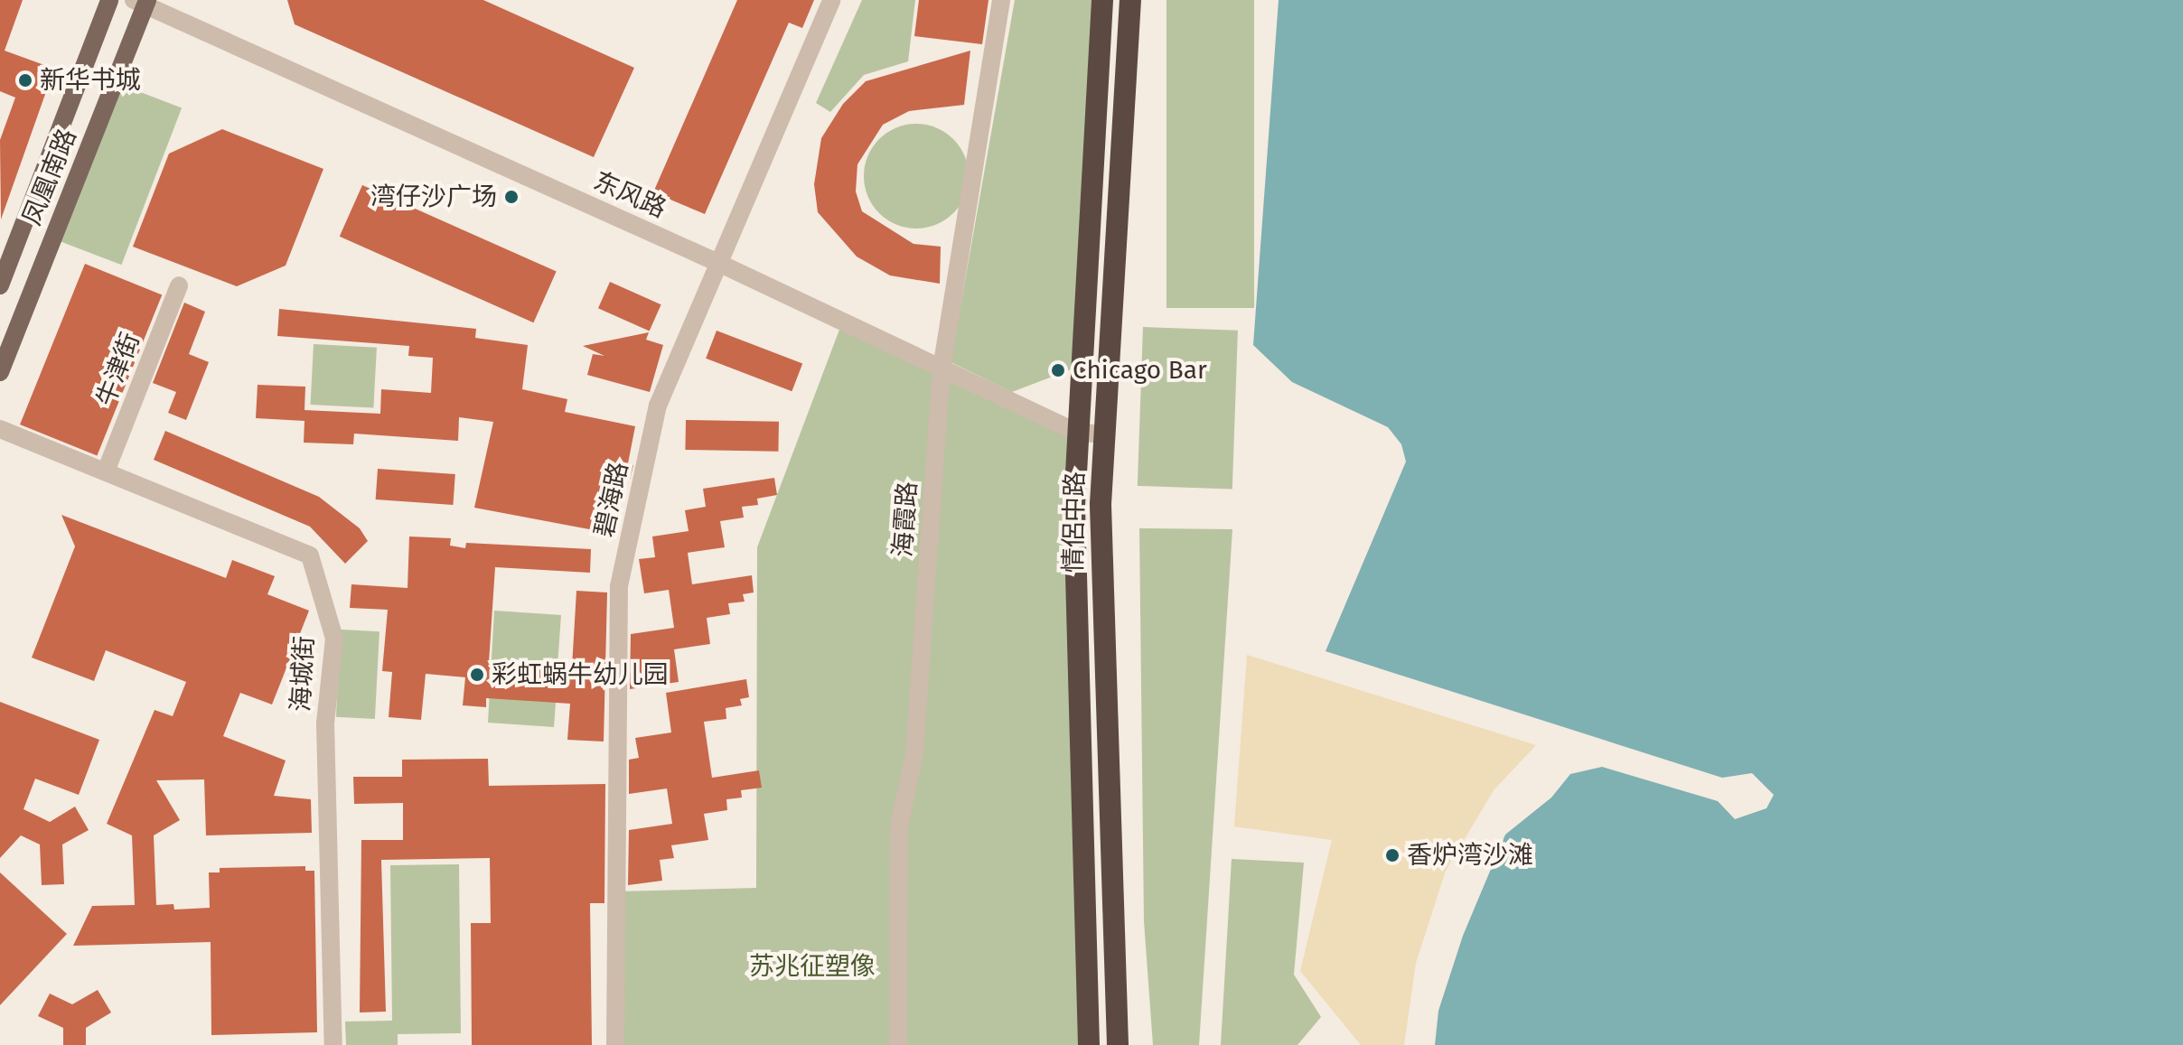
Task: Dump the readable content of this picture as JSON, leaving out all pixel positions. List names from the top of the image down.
{
  "streets": {
    "highway": ["情侶中路"],
    "main road": ["凤凰南路"],
    "street": [
      "东风路",
      "牛津街",
      "碧海路",
      "海霞路",
      "海城街"
    ]
  },
  "crossings": [
    ["凤凰南路", "东风路"],
    ["东风路", "碧海路"],
    ["东风路", "海霞路"],
    ["东风路", "情侶中路"],
    ["牛津街", "海城街"]
  ],
  "parks": ["苏兆征塑像"],
  "places": [
    "新华书城",
    "湾仔沙广场",
    "Chicago Bar",
    "彩虹蜗牛幼儿园",
    "香炉湾沙滩"
  ]
}
